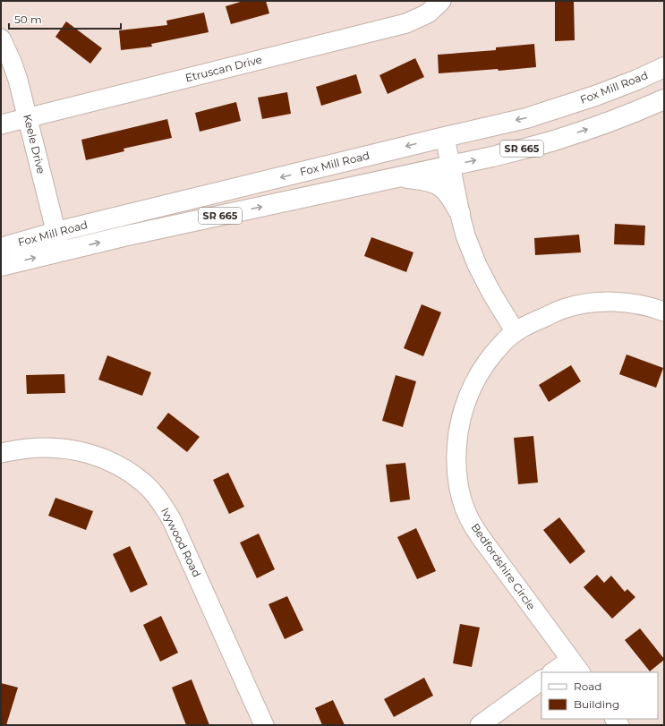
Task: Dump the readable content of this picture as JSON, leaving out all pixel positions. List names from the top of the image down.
{
  "streets": {
    "main road": ["Fox Mill Road", "SR 665"],
    "street": [
      "Etruscan Drive",
      "Keele Drive",
      "Ivywood Road",
      "Bedfordshire Circle"
    ]
  },
  "crossings": [
    ["Etruscan Drive", "Keele Drive"],
    ["Fox Mill Road", "Keele Drive"]
  ],
  "legend": ["Road", "Building"],
  "scale_bar": "50 m"
}
